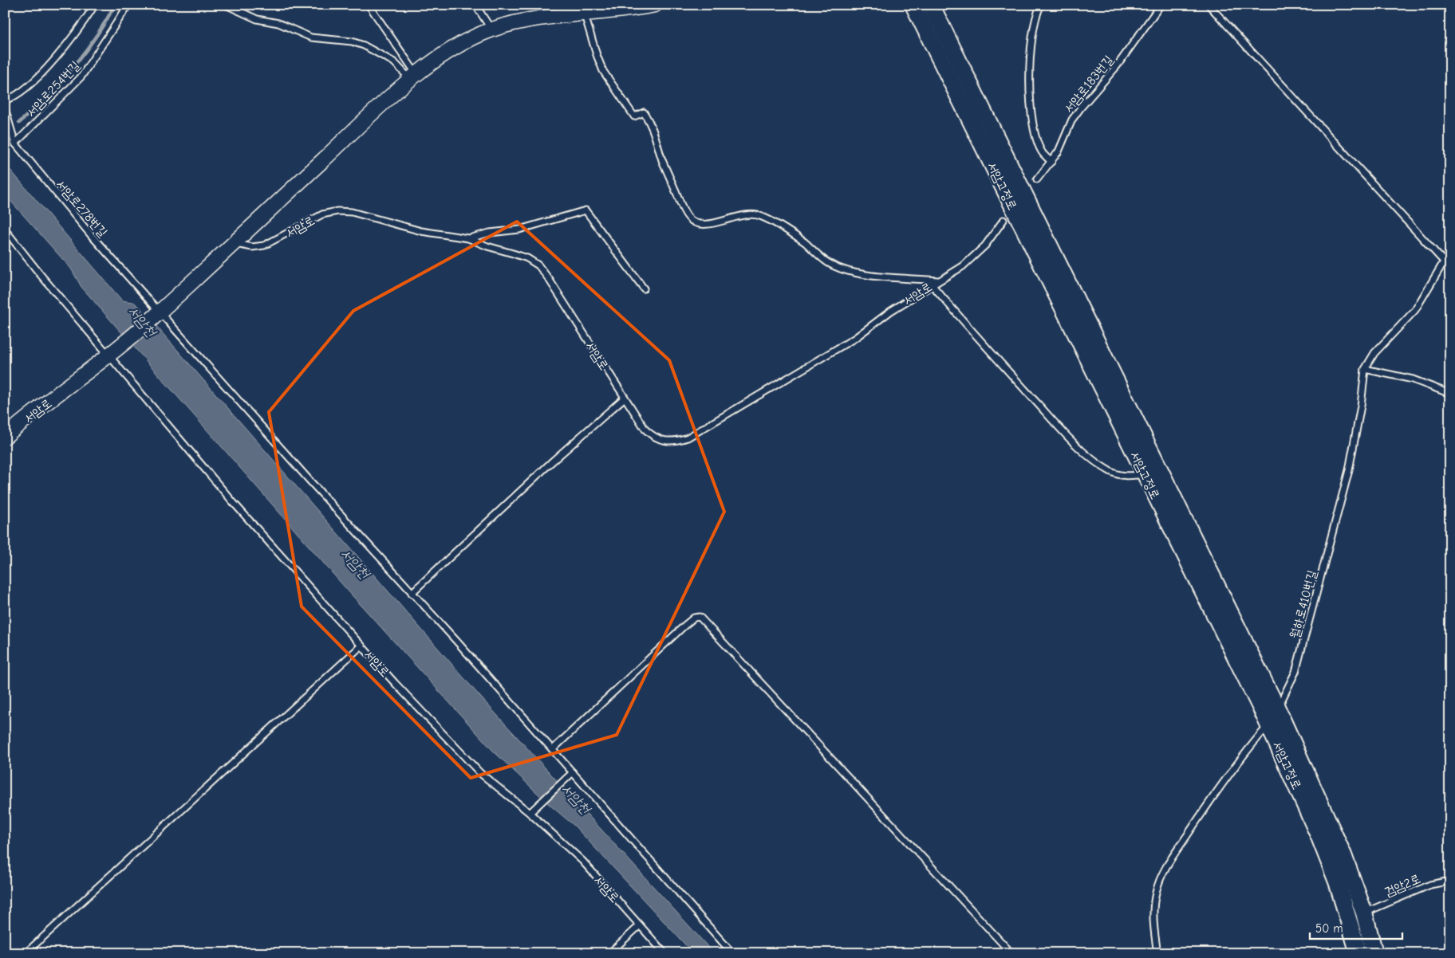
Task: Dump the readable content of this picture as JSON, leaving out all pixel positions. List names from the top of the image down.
{
  "streets": {
    "main road": ["서암고정로"],
    "street": ["서암로"],
    "lane": [
      "서암로183번길",
      "서암로254번길",
      "서암로278번길",
      "월하로410번길",
      "검암2로"
    ]
  },
  "crossings": [
    ["서암로254번길", "서암로278번길"],
    ["서암고정로", "월하로410번길"],
    ["서암고정로", "검암2로"],
    ["서암로278번길", "서암로"]
  ],
  "water": ["서암천"],
  "scale_bar": "50 m"
}
